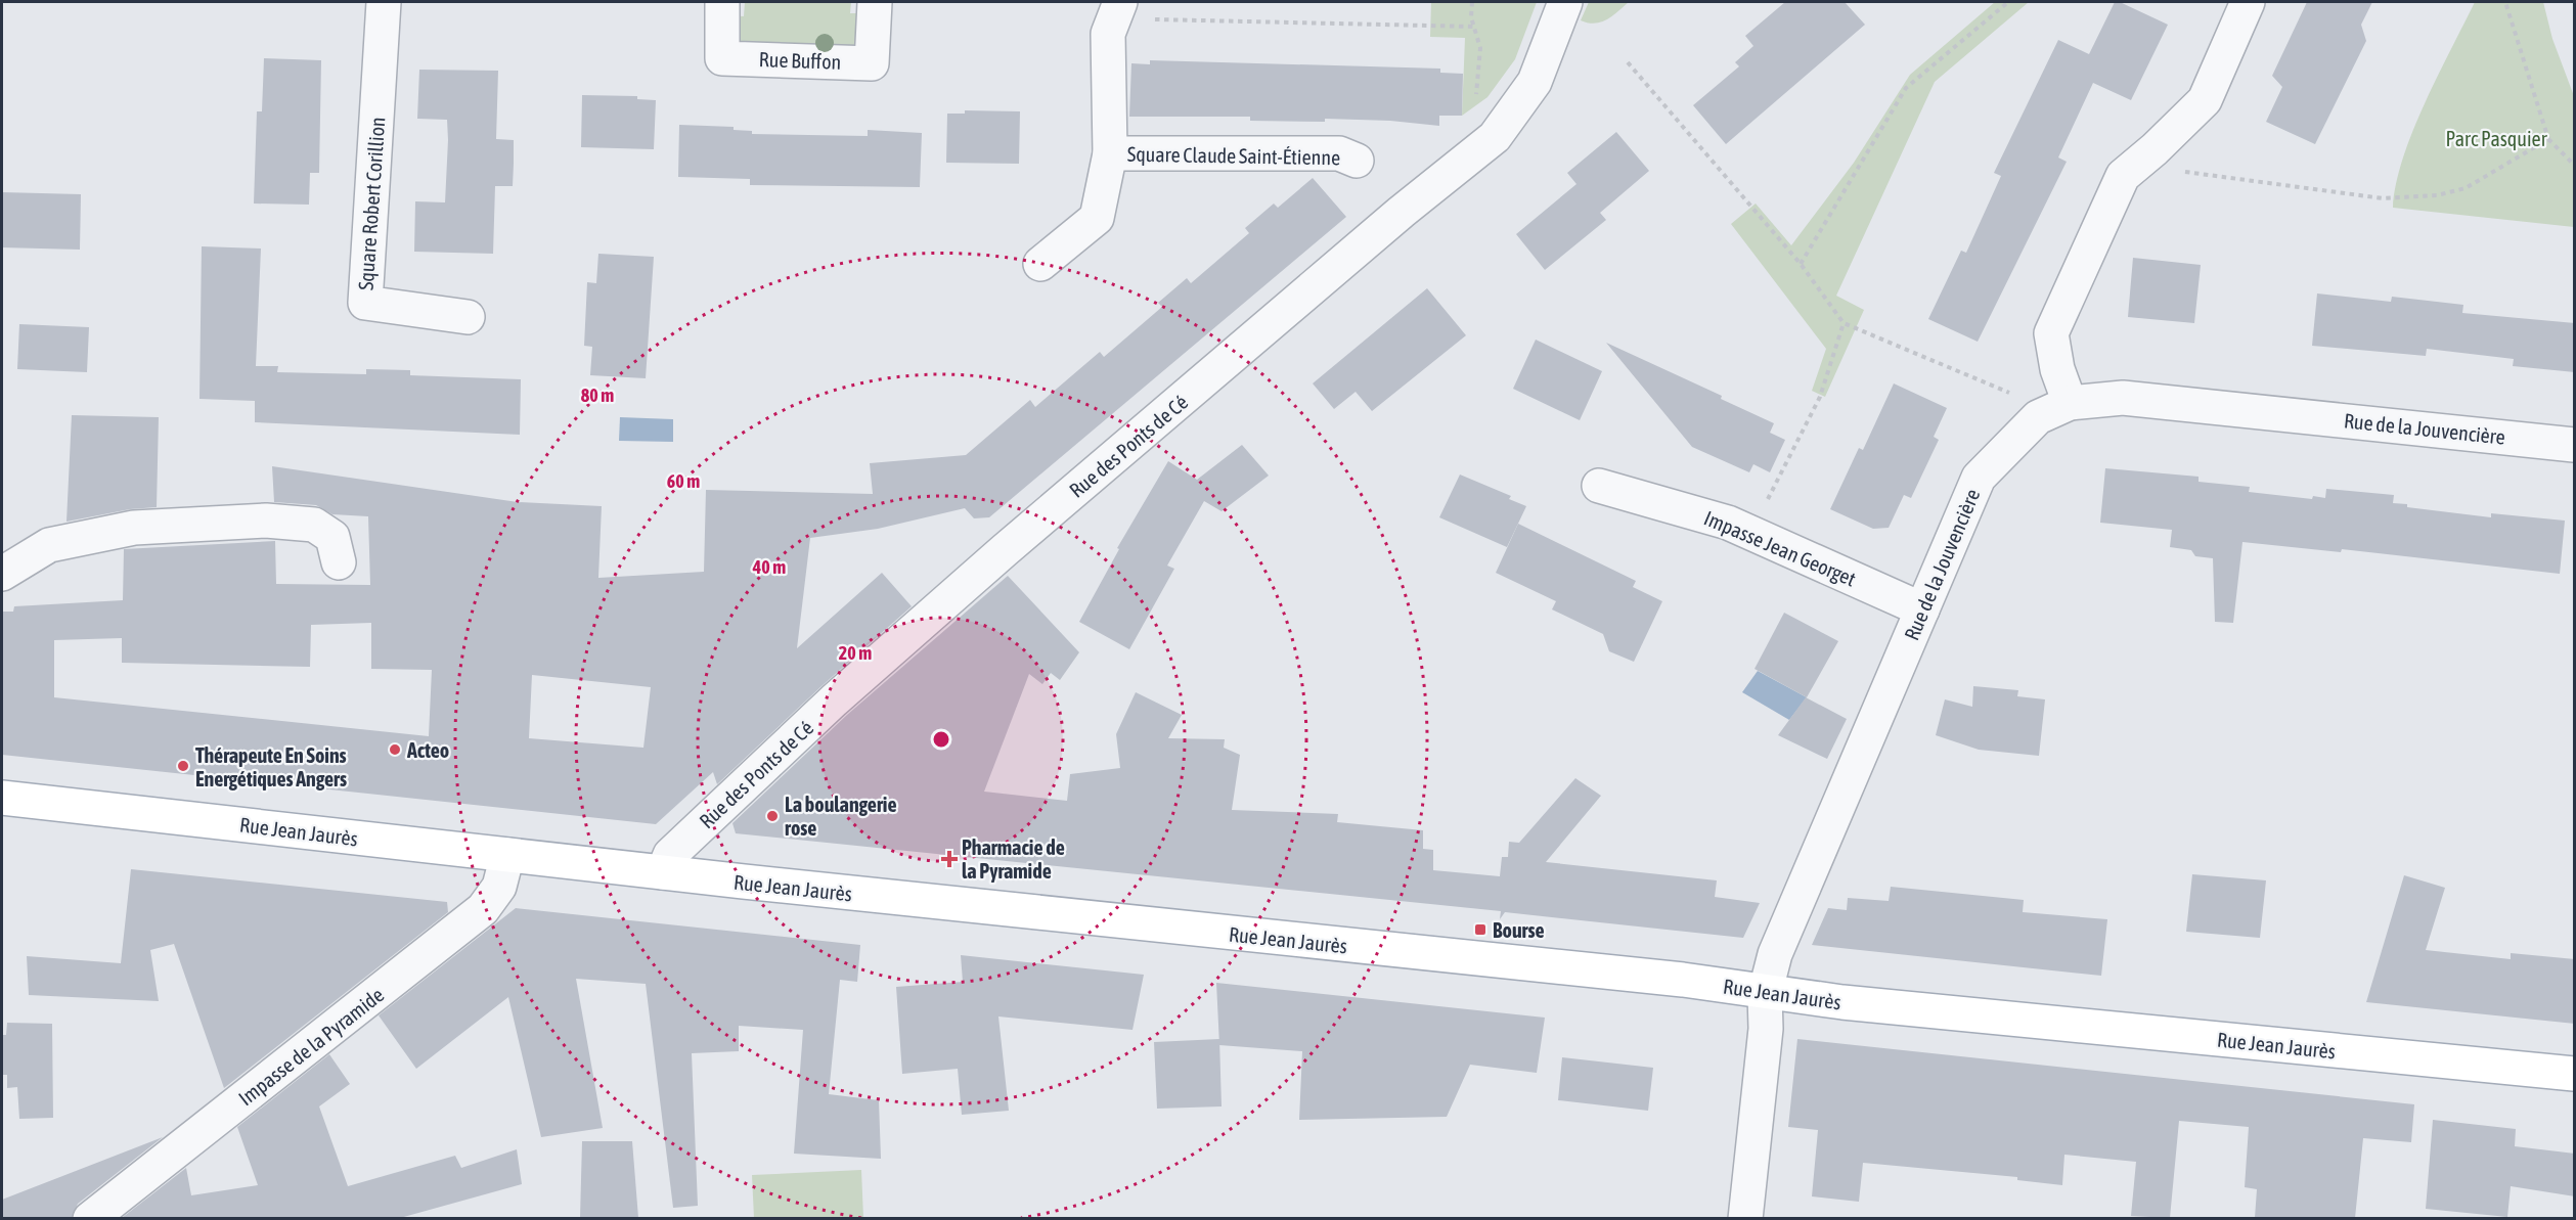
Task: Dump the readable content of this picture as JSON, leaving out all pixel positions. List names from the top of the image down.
{
  "streets": {
    "main road": ["Rue Jean Jaurès"],
    "street": [
      "Rue Buffon",
      "Square Claude Saint-Étienne",
      "Square Robert Corillion",
      "Rue de la Jouvencière",
      "Rue des Ponts de Cé",
      "Impasse Jean Georget",
      "Impasse de la Pyramide"
    ]
  },
  "crossings": [
    ["Rue de la Jouvencière", "Impasse Jean Georget"],
    ["Rue de la Jouvencière", "Rue Jean Jaurès"],
    ["Rue des Ponts de Cé", "Rue Jean Jaurès"],
    ["Rue Jean Jaurès", "Impasse de la Pyramide"]
  ],
  "parks": ["Parc Pasquier"],
  "places": {
    "other": ["Acteo", "Thérapeute En Soins Energétiques Angers", "La boulangerie rose"],
    "health": ["Pharmacie de la Pyramide"],
    "transit": ["Bourse"]
  },
  "rings": [
    "80 m",
    "60 m",
    "40 m",
    "20 m"
  ]
}
